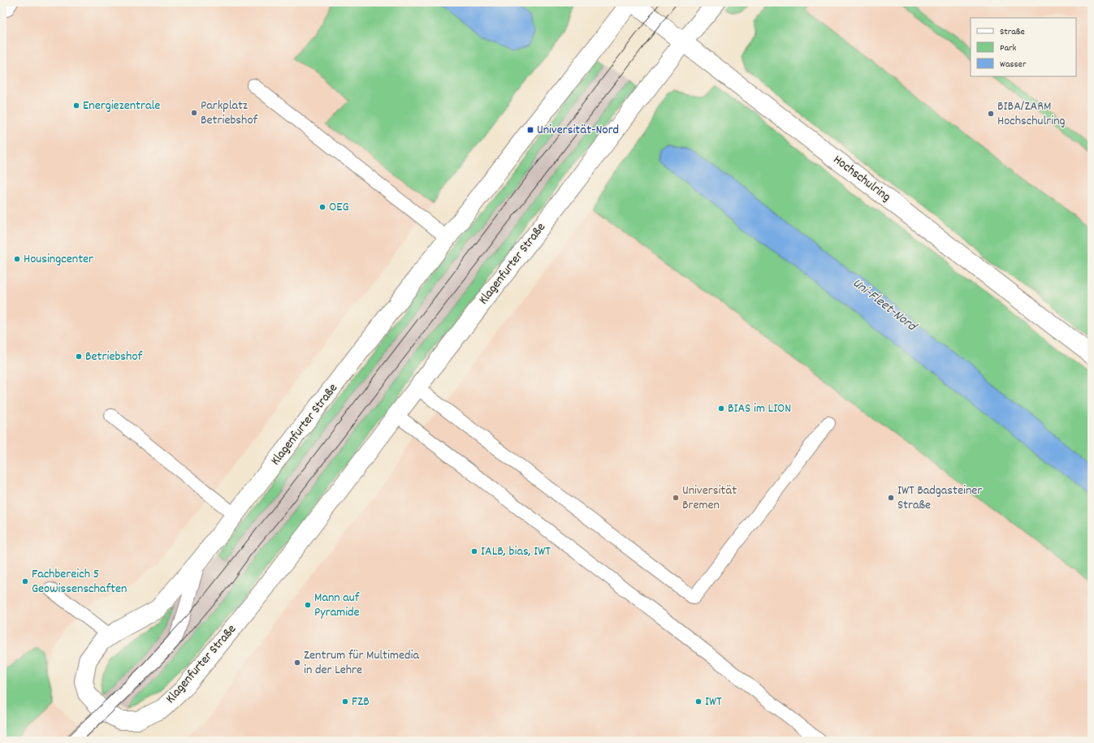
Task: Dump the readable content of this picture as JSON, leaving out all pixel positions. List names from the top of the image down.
{
  "streets": {
    "street": ["Hochschulring", "Klagenfurter Straße"]
  },
  "crossings": [
    ["Hochschulring", "Klagenfurter Straße"]
  ],
  "water": ["Uni-Fleet-Nord"],
  "places": {
    "other": [
      "Energiezentrale",
      "Parkplatz Betriebshof",
      "BIBA/ZARM Hochschulring",
      "OEG",
      "Housingcenter",
      "Betriebshof",
      "BIAS im LION",
      "Universität Bremen",
      "IWT Badgasteiner Straße",
      "IALB, bias, IWT",
      "Fachbereich 5 Geowissenschaften",
      "Mann auf Pyramide",
      "Zentrum für Multimedia in der Lehre",
      "FZB",
      "IWT"
    ],
    "transit": ["Universität-Nord"]
  },
  "legend": ["Straße", "Park", "Wasser"]
}
